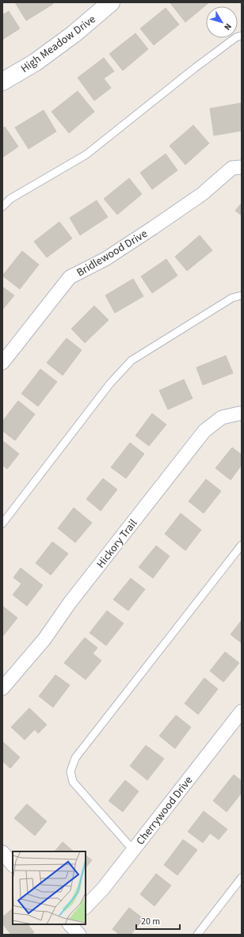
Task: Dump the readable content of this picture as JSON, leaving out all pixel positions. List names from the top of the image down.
{
  "streets": {
    "street": [
      "High Meadow Drive",
      "Bridlewood Drive",
      "Hickory Trail",
      "Cherrywood Drive"
    ]
  },
  "scale_bar": "20 m",
  "north": "bottom right"
}
